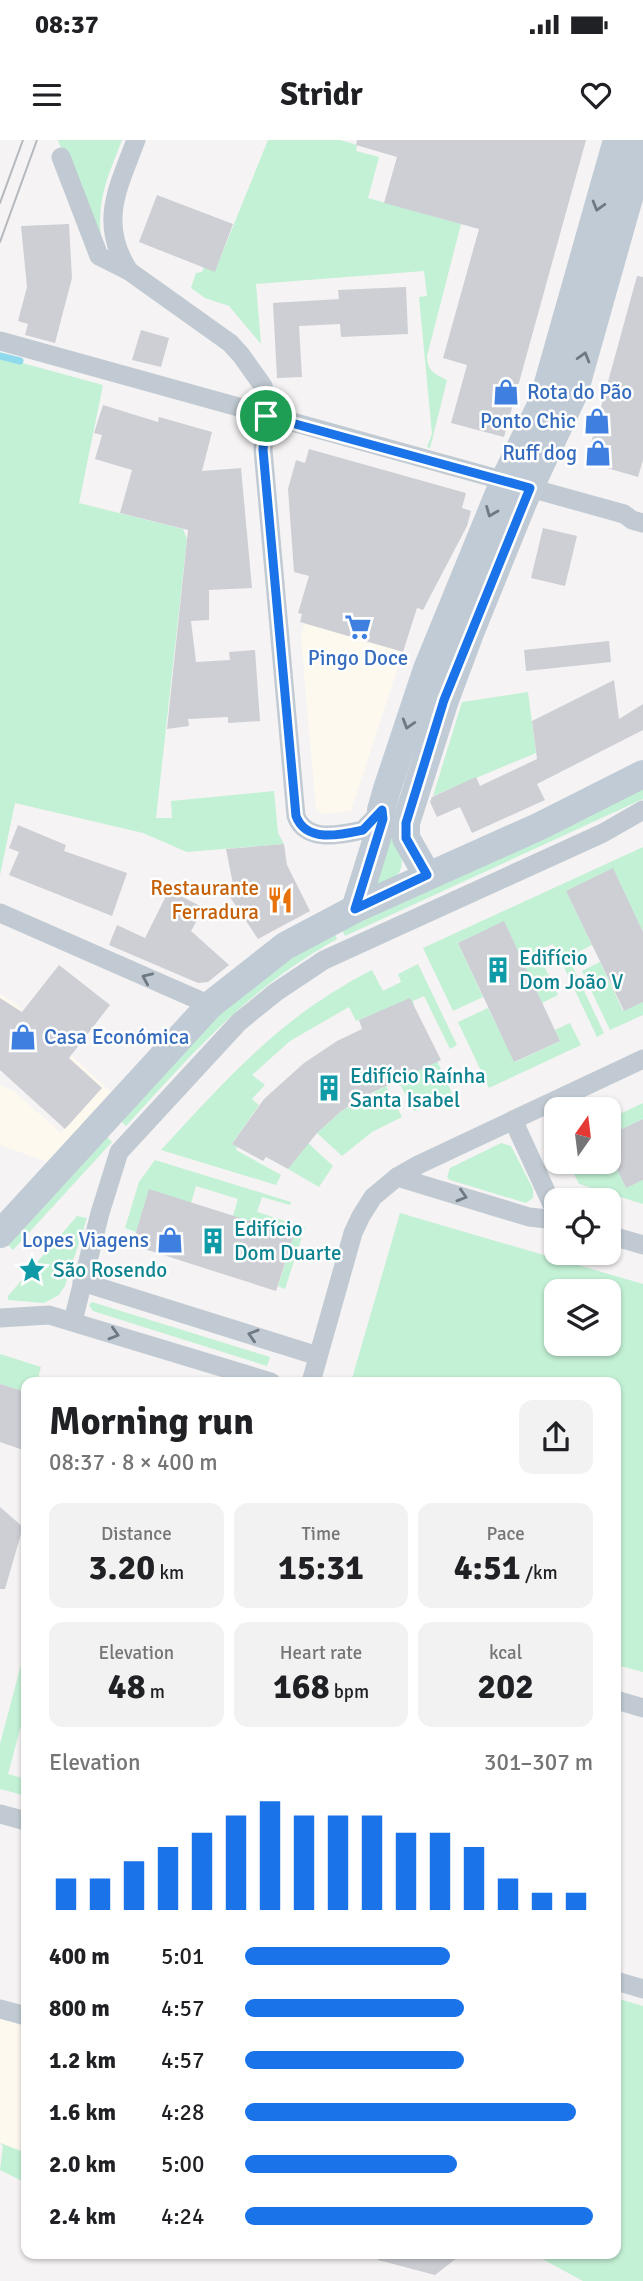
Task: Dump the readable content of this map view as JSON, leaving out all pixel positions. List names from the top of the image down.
{
  "places": {
    "shop": [
      "Rota do Pão",
      "Ponto Chic",
      "Ruff dog",
      "Casa Económica",
      "Lopes Viagens"
    ],
    "supermarket": ["Pingo Doce"],
    "restaurant": ["Restaurante Ferradura"],
    "building": ["Edifício Dom João V", "Edifício Raínha Santa Isabel", "Edifício Dom Duarte"],
    "place": ["São Rosendo"]
  },
  "north": "top",
  "page": {
    "status": "08:37",
    "header": "Stridr",
    "heading": ["Morning run", "08:37 · 8 × 400 m"],
    "stats": [
      ["Distance", "3.20 km"],
      ["Time", "15:31"],
      ["Pace", "4:51 /km"],
      ["Elevation", "48 m"],
      ["Heart rate", "168 bpm"],
      ["kcal", "202"]
    ],
    "chart": ["Elevation", "301–307 m"],
    "list": [
      {
        "name": "400 m",
        "note": "5:01"
      },
      {
        "name": "800 m",
        "note": "4:57"
      },
      {
        "name": "1.2 km",
        "note": "4:57"
      },
      {
        "name": "1.6 km",
        "note": "4:28"
      },
      {
        "name": "2.0 km",
        "note": "5:00"
      },
      {
        "name": "2.4 km",
        "note": "4:24"
      }
    ]
  }
}
